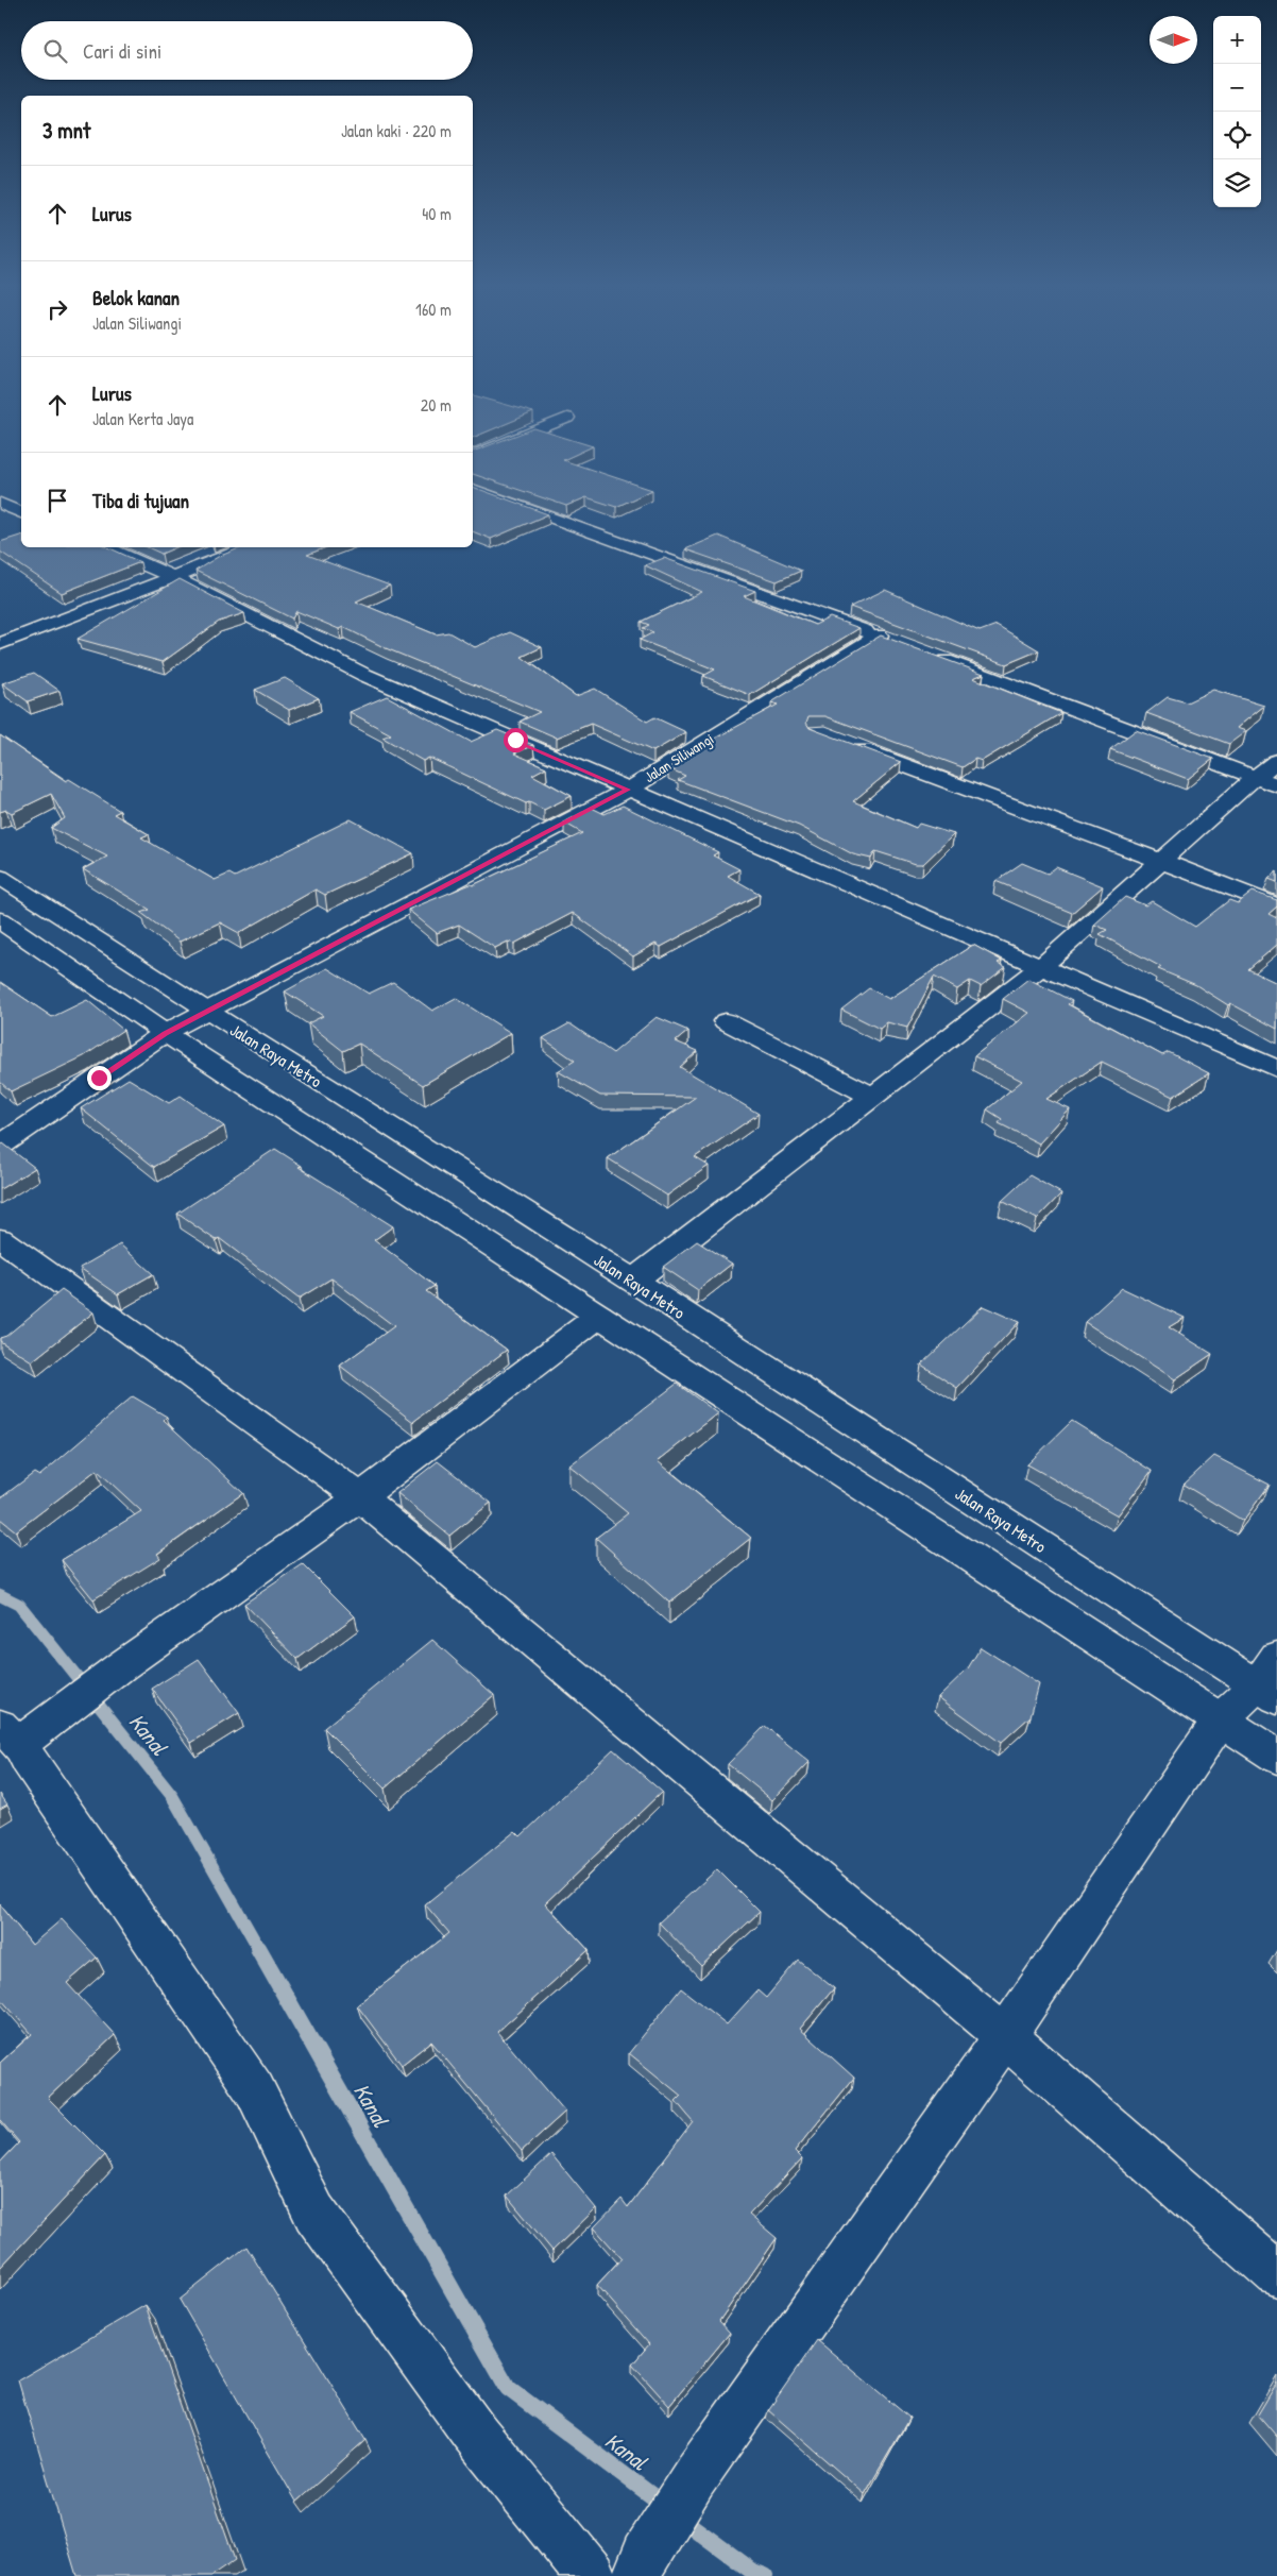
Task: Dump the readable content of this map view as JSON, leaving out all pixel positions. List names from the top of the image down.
{
  "streets": {
    "main road": ["Jalan Siliwangi", "Jalan Raya Metro"]
  },
  "crossings": [
    ["Jalan Siliwangi", "Jalan Raya Metro"]
  ],
  "water": ["Kanal"],
  "north": "right",
  "page": {
    "map_buttons": ["+", "−"],
    "search": "Cari di sini",
    "heading": ["3 mnt", "Jalan kaki · 220 m"],
    "list": [
      ["Lurus", "40 m"],
      ["Belok kanan", "Jalan Siliwangi", "160 m"],
      ["Lurus", "Jalan Kerta Jaya", "20 m"],
      "Tiba di tujuan"
    ]
  }
}
